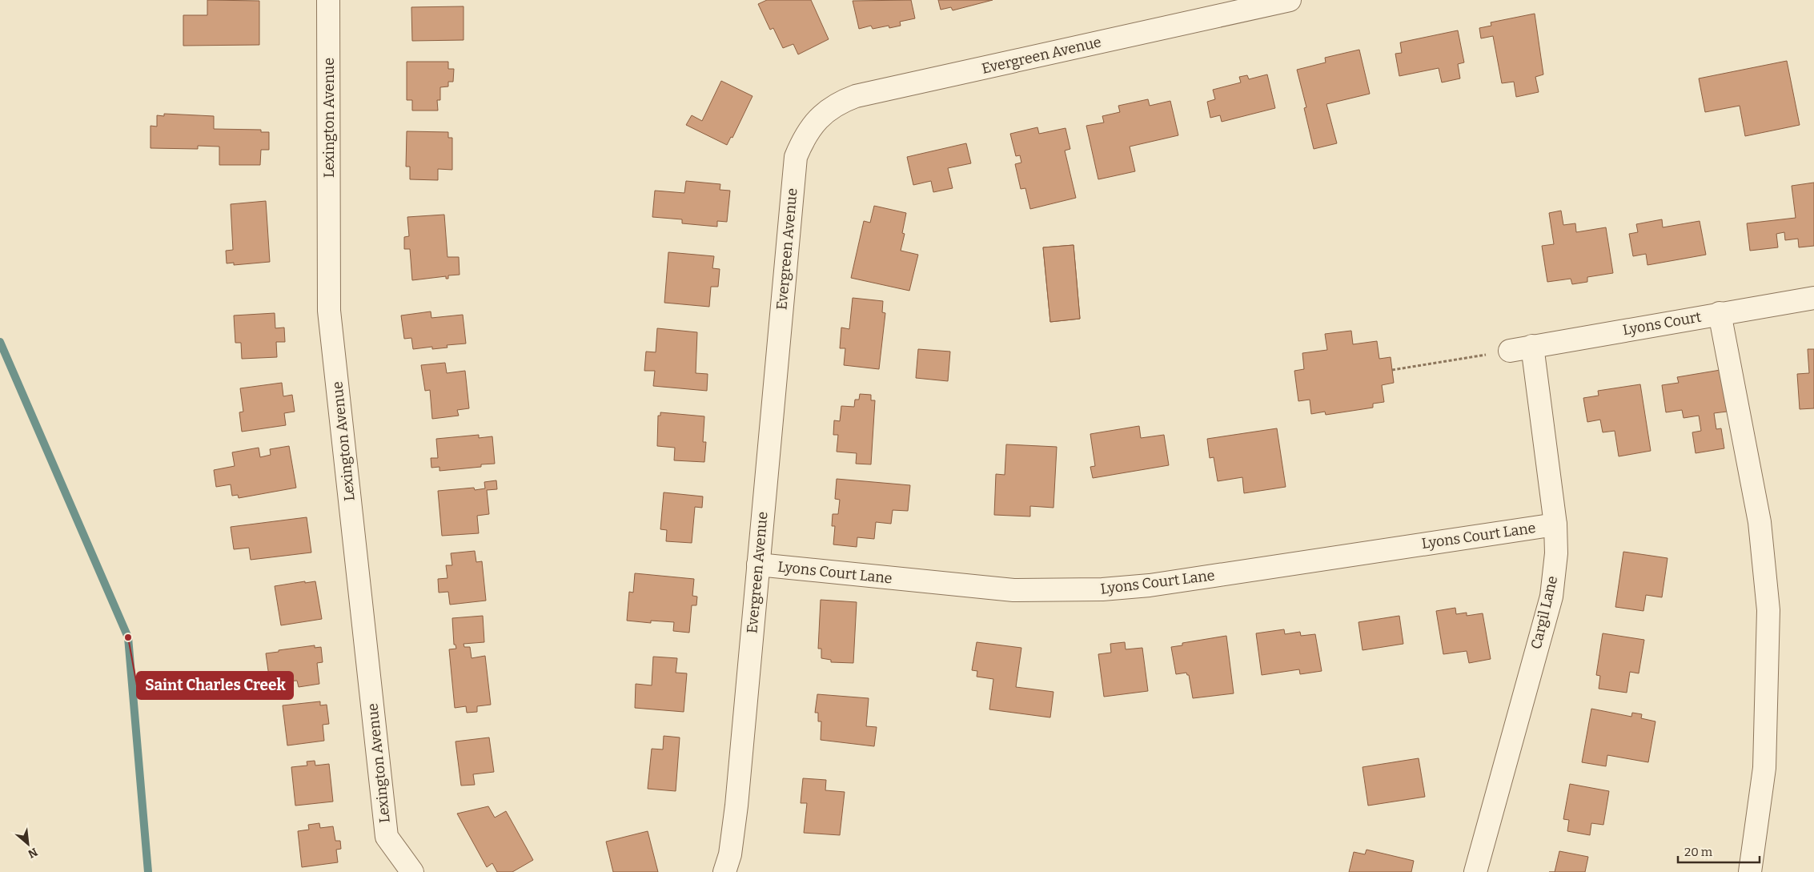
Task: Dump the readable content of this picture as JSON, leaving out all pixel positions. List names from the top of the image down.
{
  "streets": {
    "street": [
      "Evergreen Avenue",
      "Lexington Avenue",
      "Lyons Court",
      "Lyons Court Lane",
      "Cargil Lane"
    ]
  },
  "crossings": [
    ["Evergreen Avenue", "Lyons Court Lane"],
    ["Lyons Court", "Cargil Lane"],
    ["Lyons Court Lane", "Cargil Lane"]
  ],
  "places": ["Saint Charles Creek"],
  "scale_bar": "20 m",
  "north": "bottom right"
}
